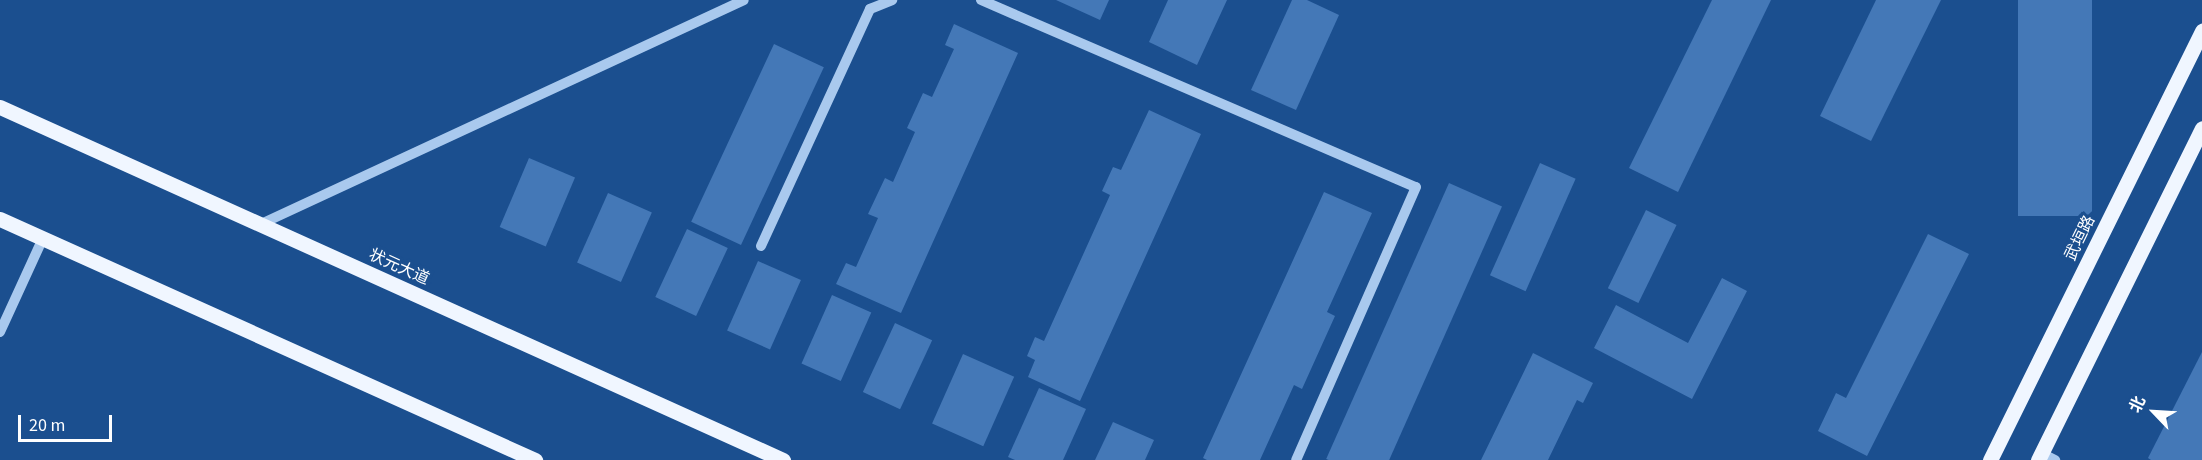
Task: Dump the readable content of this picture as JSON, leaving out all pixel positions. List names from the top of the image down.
{
  "streets": {
    "main road": ["武垣路", "状元大道"]
  },
  "scale_bar": "20 m",
  "north": "top left"
}
